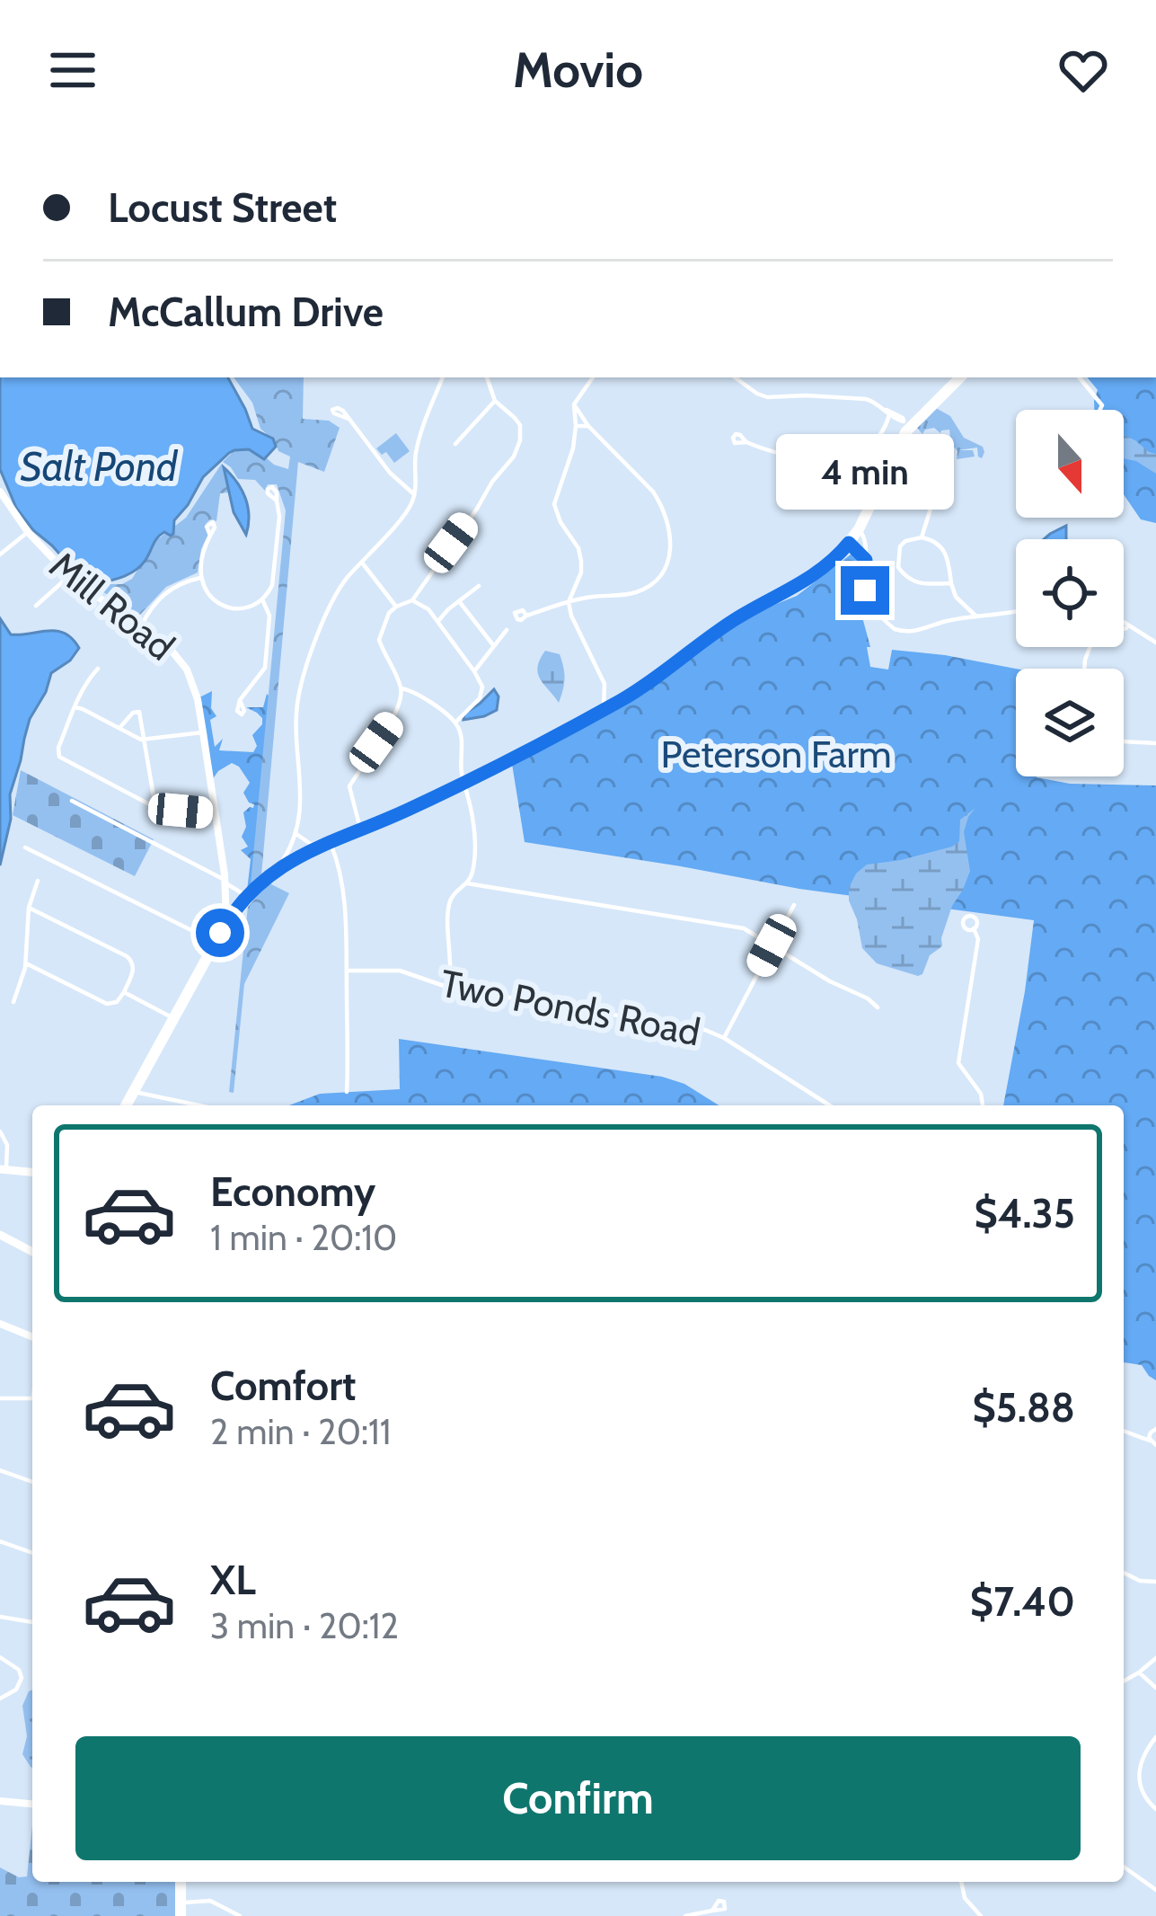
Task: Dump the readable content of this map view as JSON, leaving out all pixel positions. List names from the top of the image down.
{
  "streets": {
    "street": ["Mill Road", "Two Ponds Road"]
  },
  "water": ["Salt Pond"],
  "parks": ["Peterson Farm"],
  "north": "bottom",
  "page": {
    "header": "Movio",
    "banner": ["Locust Street", "McCallum Drive"],
    "bubble": "4 min",
    "list": [
      {
        "name": "Economy",
        "note": "1 min · 20:10",
        "value": "$4.35"
      },
      {
        "name": "Comfort",
        "note": "2 min · 20:11",
        "value": "$5.88"
      },
      {
        "name": "XL",
        "note": "3 min · 20:12",
        "value": "$7.40"
      }
    ],
    "buttons": "Confirm"
  }
}
